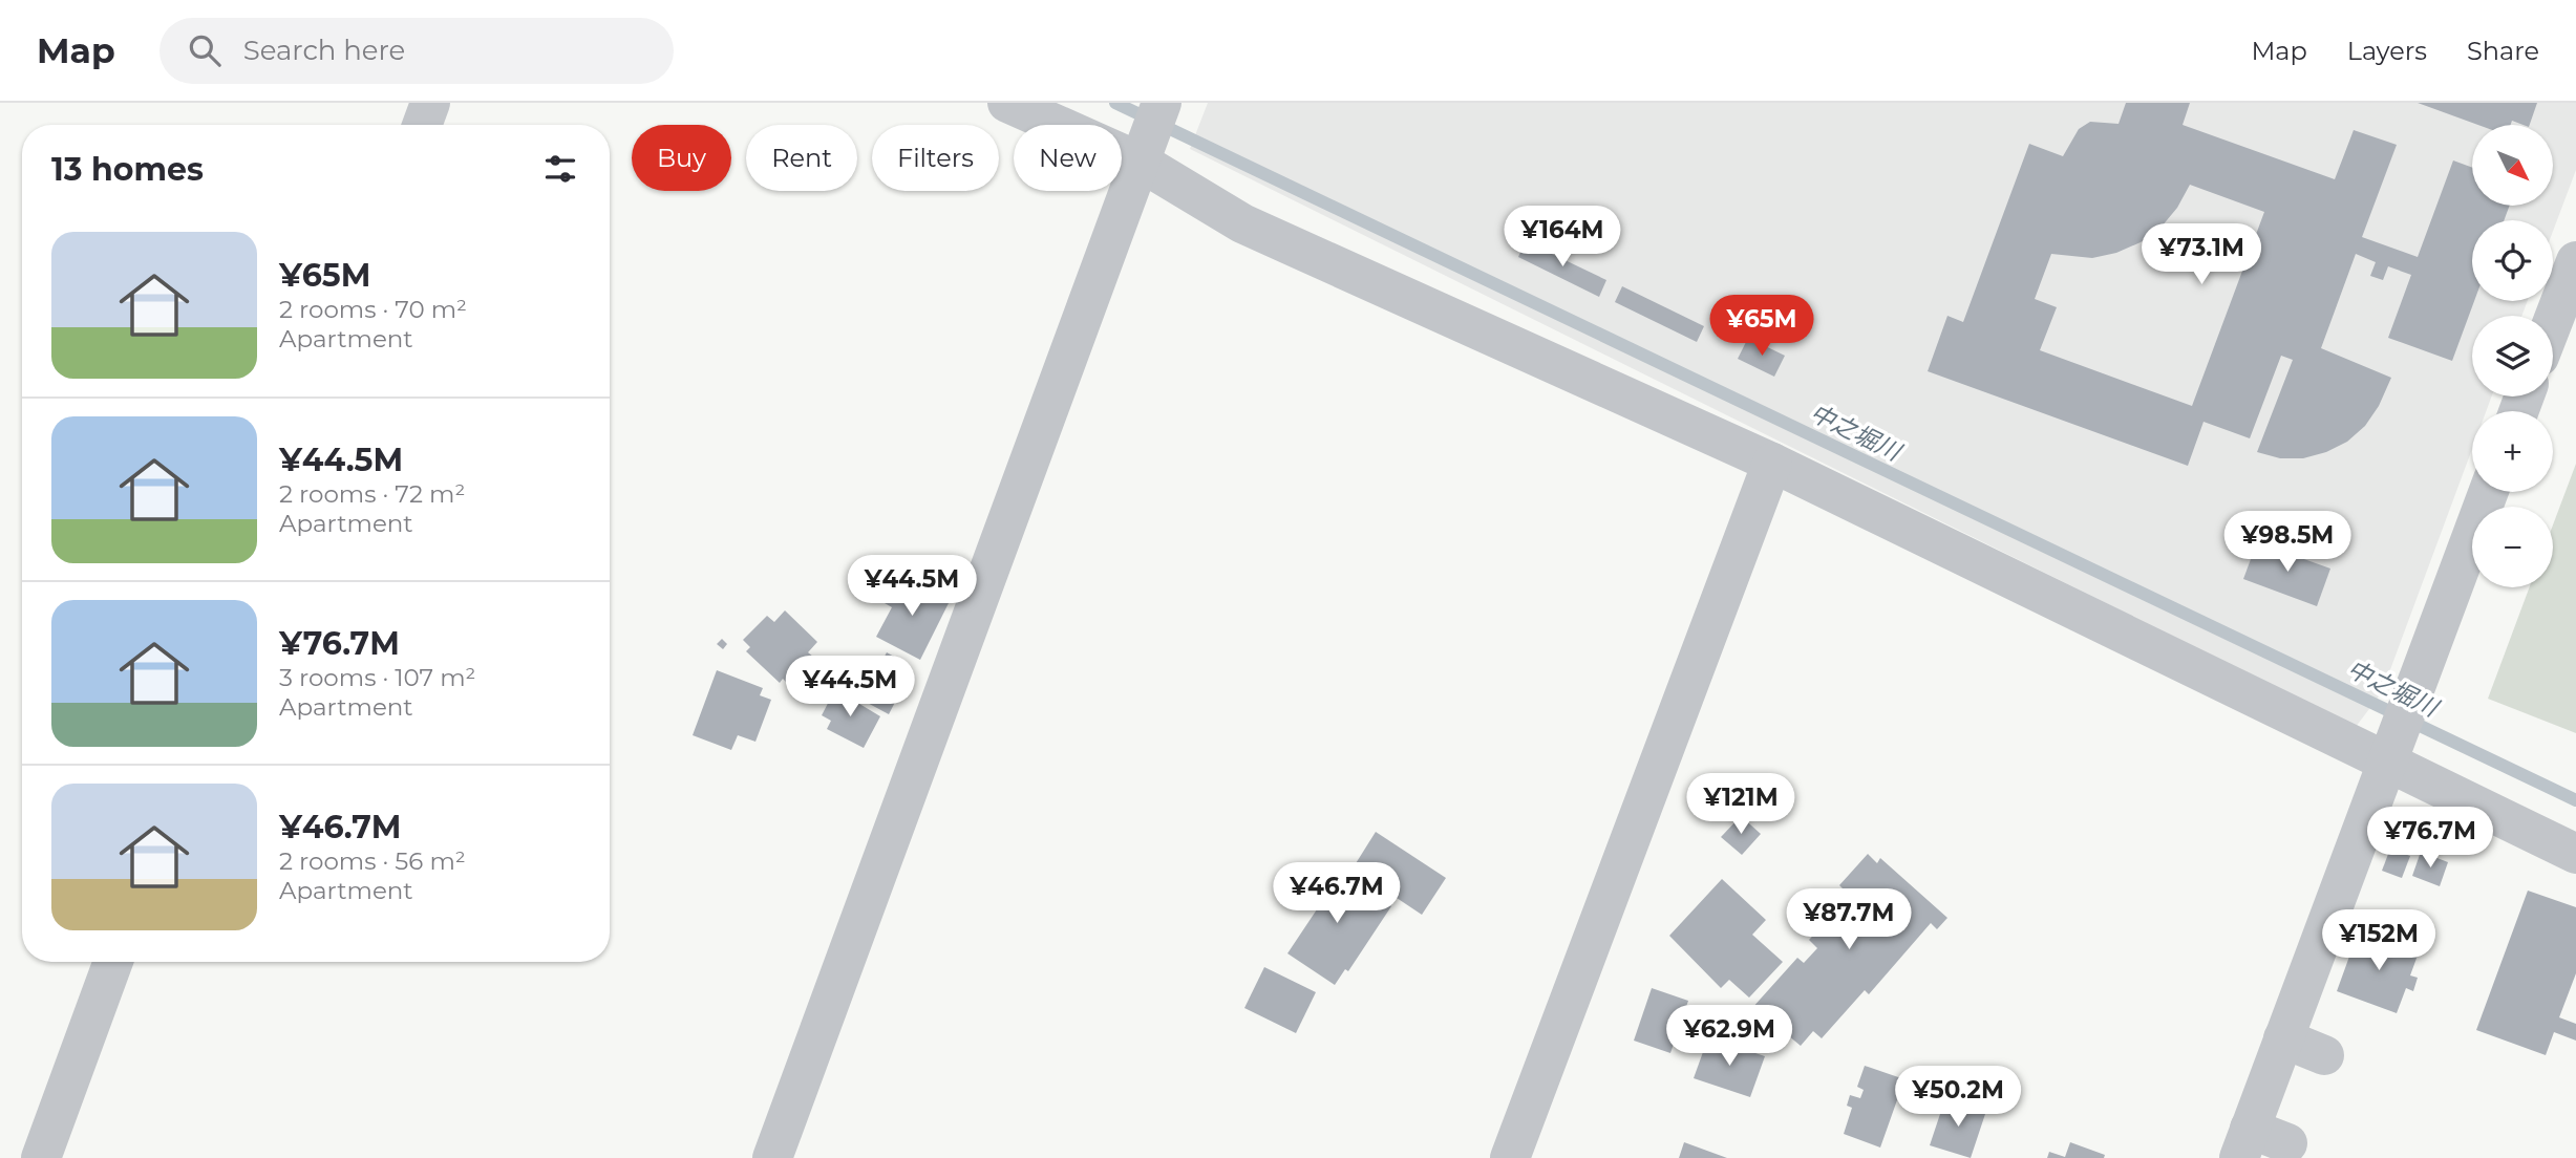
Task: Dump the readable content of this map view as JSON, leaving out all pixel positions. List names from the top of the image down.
{
  "water": ["中之堀川"],
  "north": "bottom right",
  "page": {
    "header": "Map",
    "search": "Search here",
    "nav": ["Map", "Layers", "Share"],
    "map_buttons": ["+", "−"],
    "chip": [
      "Buy",
      "Rent",
      "Filters",
      "New"
    ],
    "heading": "13 homes",
    "price": [
      "¥164M",
      "¥73.1M",
      "¥65M",
      "¥98.5M",
      "¥44.5M",
      "¥44.5M",
      "¥121M",
      "¥76.7M",
      "¥46.7M",
      "¥87.7M",
      "¥152M",
      "¥62.9M",
      "¥50.2M"
    ],
    "list": [
      {
        "name": "¥65M",
        "note": "2 rooms · 70 m² · Apartment"
      },
      {
        "name": "¥44.5M",
        "note": "2 rooms · 72 m² · Apartment"
      },
      {
        "name": "¥76.7M",
        "note": "3 rooms · 107 m² · Apartment"
      },
      {
        "name": "¥46.7M",
        "note": "2 rooms · 56 m² · Apartment"
      }
    ]
  }
}
